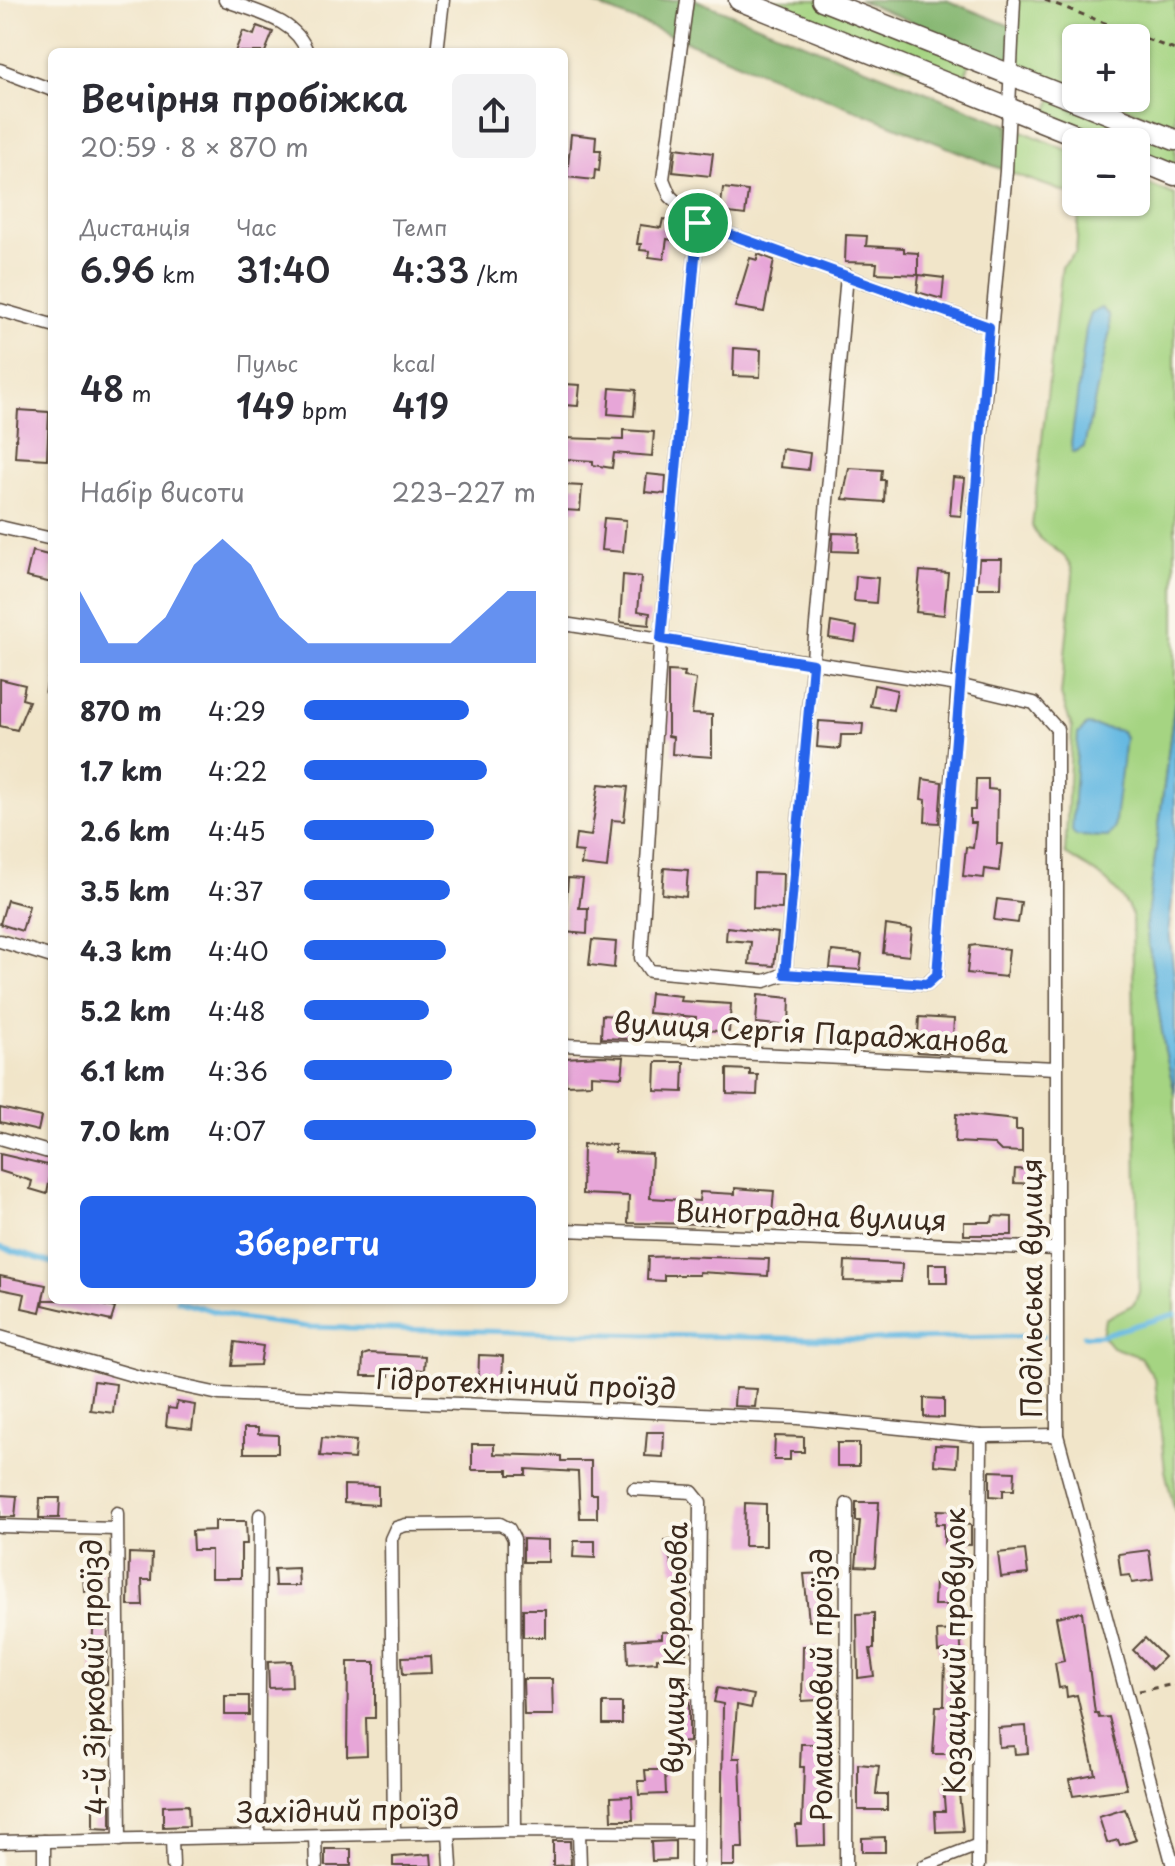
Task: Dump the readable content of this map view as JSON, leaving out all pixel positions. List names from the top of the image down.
{
  "streets": {
    "street": [
      "вулиця Сергія Параджанова",
      "Виноградна вулиця",
      "Подільська вулиця",
      "Гідротехнічний проїзд",
      "вулиця Корольова",
      "Козацький провулок",
      "4-й Зірковий проїзд",
      "Ромашковий проїзд",
      "Західний проїзд"
    ]
  },
  "crossings": [
    ["вулиця Сергія Параджанова", "Подільська вулиця"],
    ["Виноградна вулиця", "Подільська вулиця"],
    ["Подільська вулиця", "Гідротехнічний проїзд"],
    ["Гідротехнічний проїзд", "Козацький провулок"],
    ["вулиця Корольова", "Західний проїзд"],
    ["4-й Зірковий проїзд", "Західний проїзд"]
  ],
  "page": {
    "map_buttons": ["+", "−"],
    "heading": ["Вечірня пробіжка", "20:59 · 8 × 870 m"],
    "stats": [
      ["Дистанція", "6.96 km"],
      ["Час", "31:40"],
      ["Темп", "4:33 /km"],
      ["48 m"],
      ["Пульс", "149 bpm"],
      ["kcal", "419"]
    ],
    "chart": ["Набір висоти", "223–227 m"],
    "list": [
      {
        "name": "870 m",
        "note": "4:29"
      },
      {
        "name": "1.7 km",
        "note": "4:22"
      },
      {
        "name": "2.6 km",
        "note": "4:45"
      },
      {
        "name": "3.5 km",
        "note": "4:37"
      },
      {
        "name": "4.3 km",
        "note": "4:40"
      },
      {
        "name": "5.2 km",
        "note": "4:48"
      },
      {
        "name": "6.1 km",
        "note": "4:36"
      },
      {
        "name": "7.0 km",
        "note": "4:07"
      }
    ],
    "buttons": "Зберегти"
  }
}
